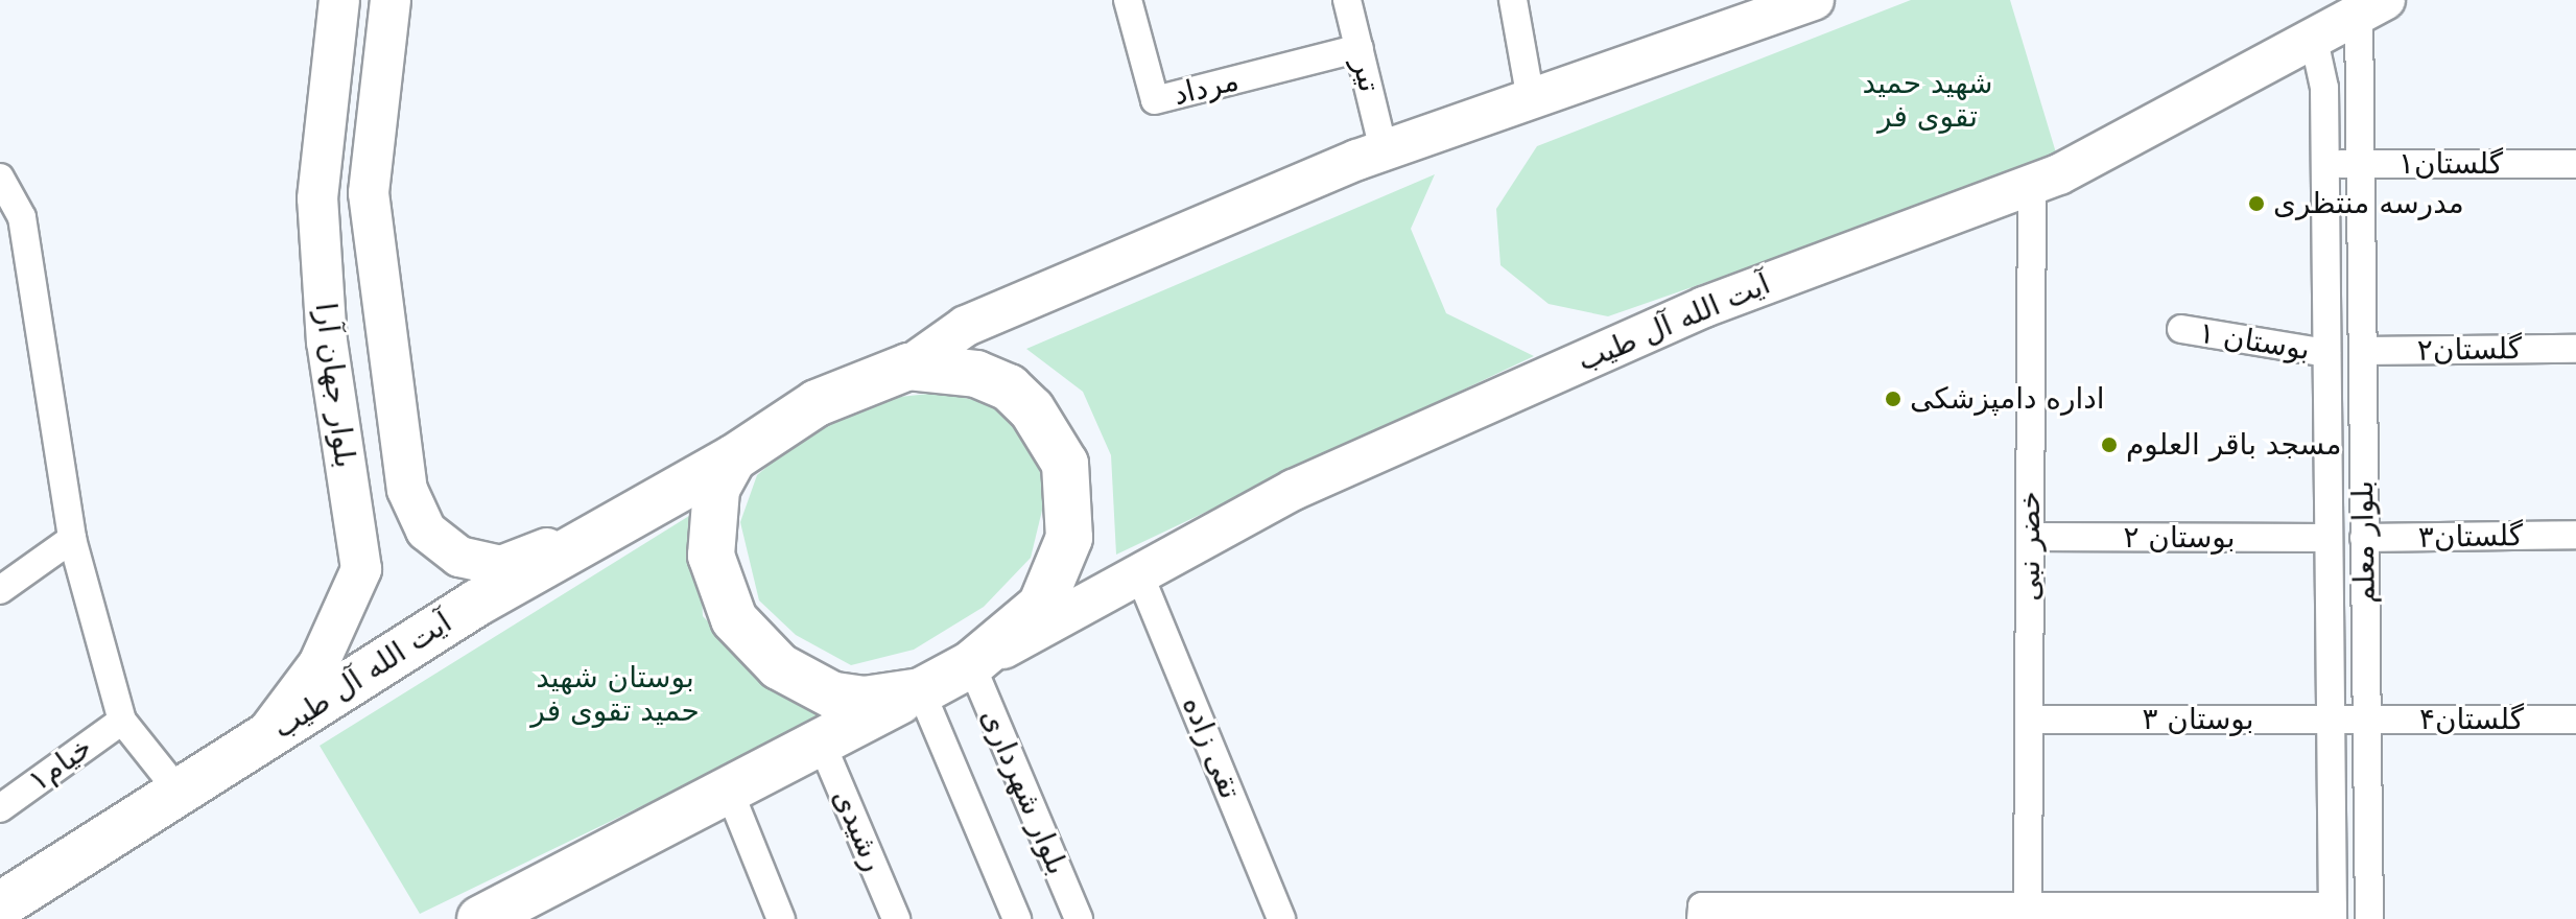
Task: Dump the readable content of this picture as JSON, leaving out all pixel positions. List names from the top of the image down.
{
  "streets": {
    "highway": ["آیت الله آل طیب"],
    "main road": ["بلوار جهان آرا"],
    "street": [
      "تیر",
      "مرداد",
      "گلستان۱",
      "بوستان ۱",
      "گلستان۲",
      "گلستان۳",
      "بوستان ۲",
      "بلوار معلم",
      "خضر نبی",
      "بوستان ۳",
      "گلستان۴",
      "تقی زاده",
      "خیام۱",
      "بلوار شهرداری",
      "رشیدی"
    ]
  },
  "crossings": [
    ["تیر", "مرداد"],
    ["گلستان۱", "بلوار معلم"],
    ["آیت الله آل طیب", "بلوار جهان آرا"],
    ["آیت الله آل طیب", "بلوار معلم"],
    ["آیت الله آل طیب", "خضر نبی"],
    ["آیت الله آل طیب", "تقی زاده"],
    ["آیت الله آل طیب", "بلوار شهرداری"],
    ["بوستان ۱", "بلوار معلم"],
    ["گلستان۲", "بلوار معلم"],
    ["گلستان۳", "بلوار معلم"],
    ["بوستان ۲", "بلوار معلم"],
    ["بوستان ۲", "خضر نبی"],
    ["بلوار معلم", "بوستان ۳"],
    ["بلوار معلم", "گلستان۴"],
    ["خضر نبی", "بوستان ۳"],
    ["بوستان ۳", "گلستان۴"]
  ],
  "parks": ["شهید حمید تقوی فر", "بوستان شهید حمید تقوی فر"],
  "places": ["مدرسه منتظری", "اداره دامپزشکی", "مسجد باقر العلوم"]
}
